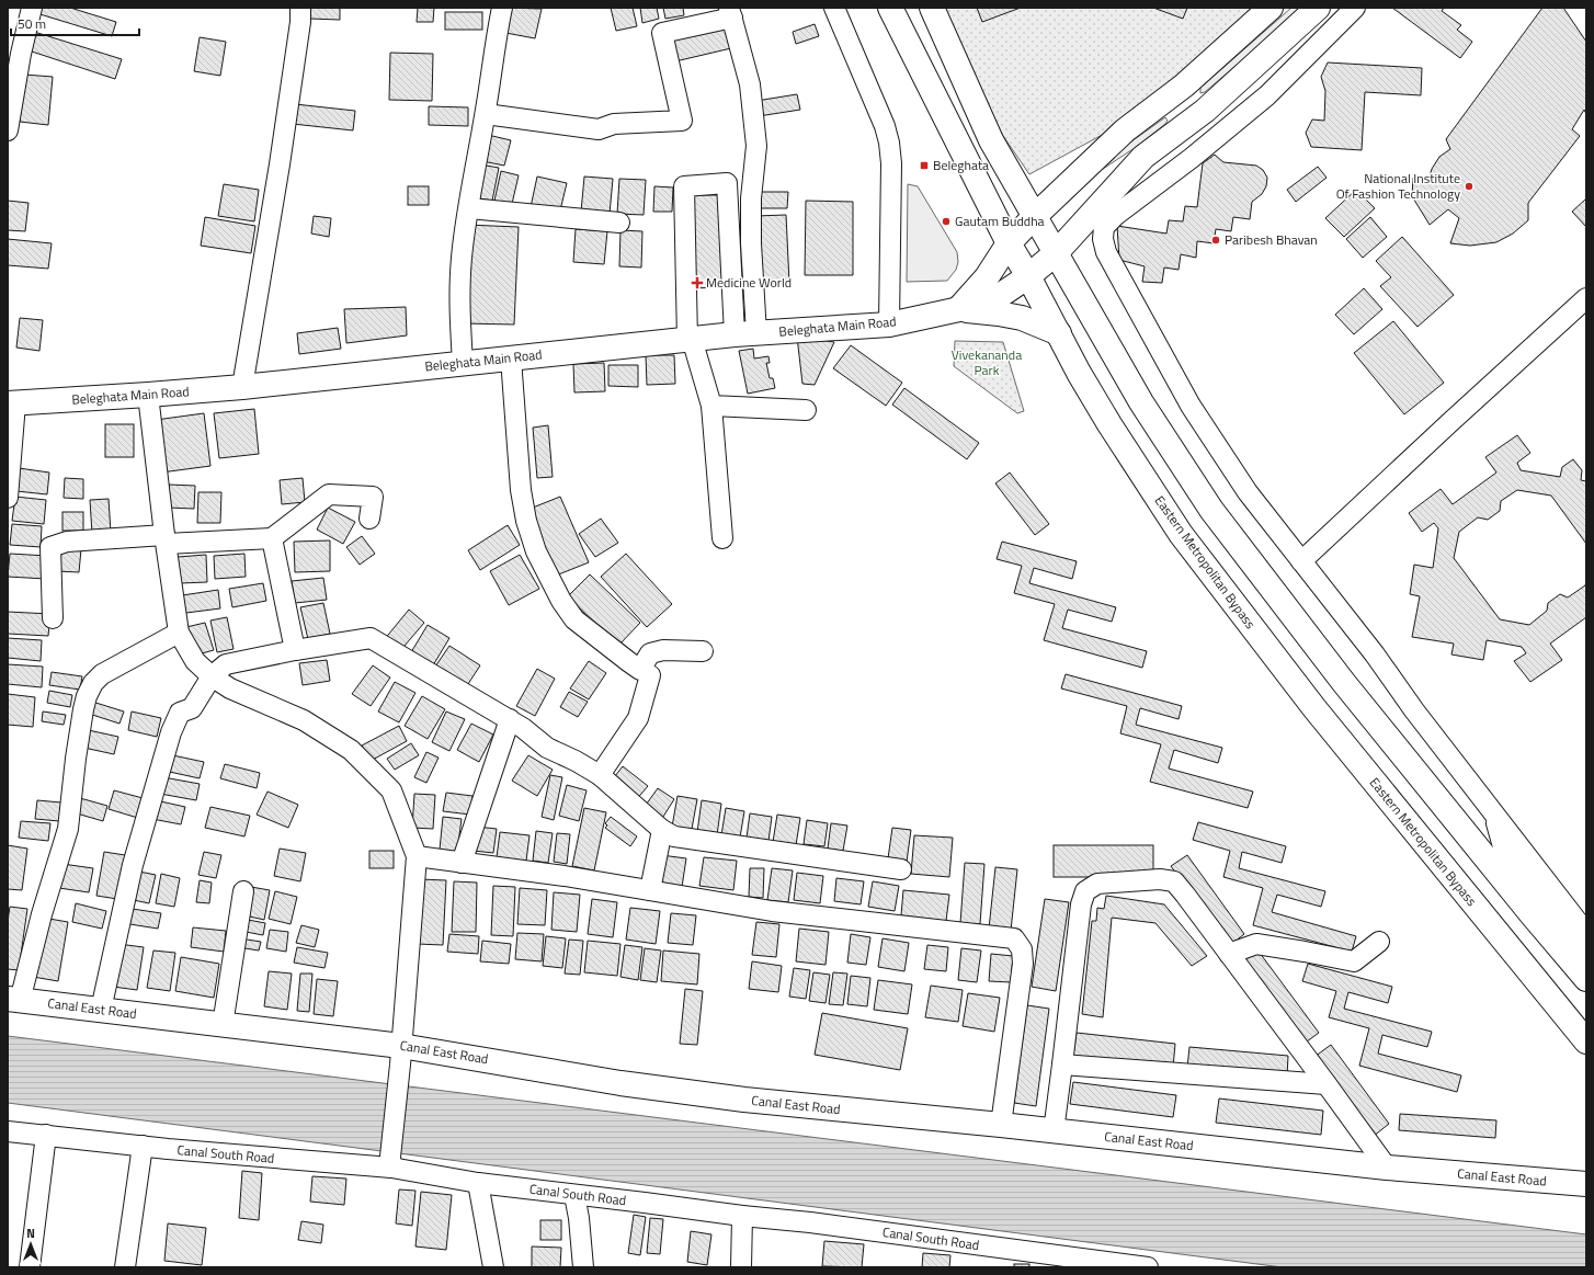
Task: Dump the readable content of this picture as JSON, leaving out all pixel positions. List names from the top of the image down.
{
  "streets": {
    "main road": ["Beleghata Main Road", "Eastern Metropolitan Bypass", "Canal East Road"],
    "street": ["Canal South Road"]
  },
  "parks": ["Vivekananda Park"],
  "places": {
    "transit": ["Beleghata"],
    "other": ["National Institute Of Fashion Technology", "Gautam Buddha", "Paribesh Bhavan"],
    "health": ["Medicine World"]
  },
  "scale_bar": "50 m",
  "north": "top"
}
